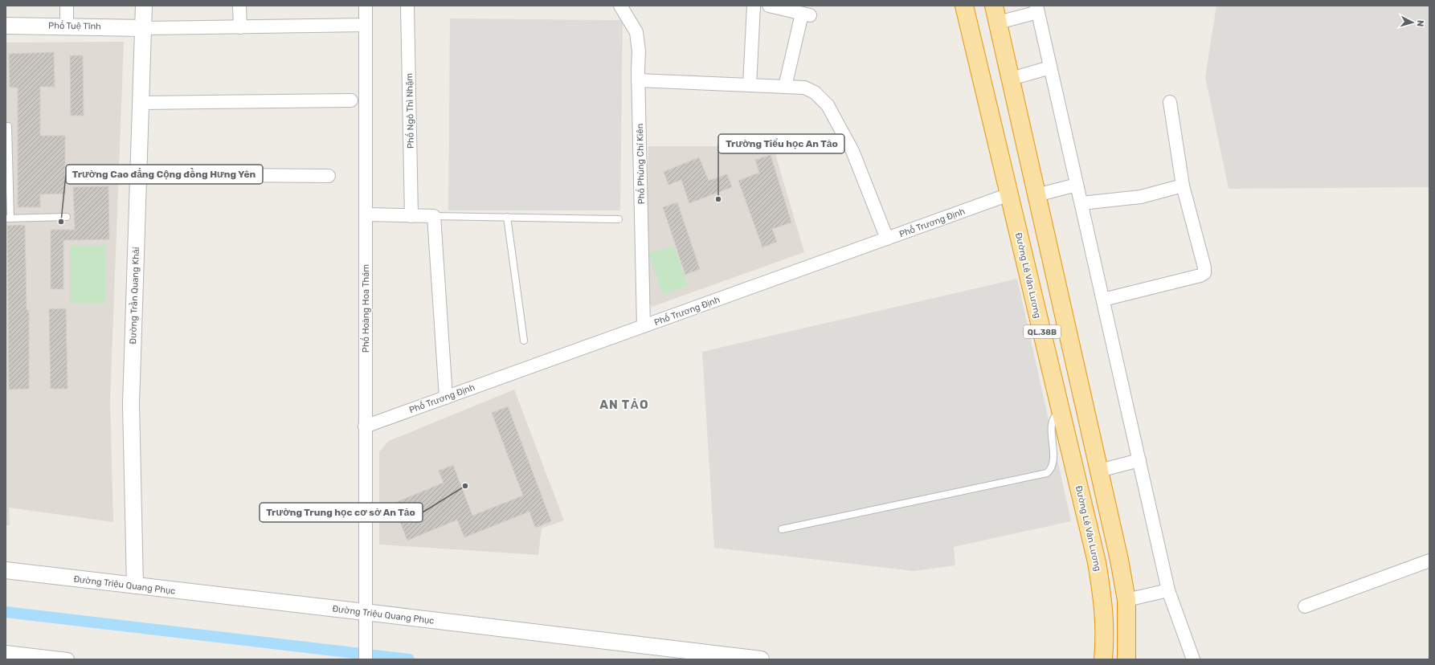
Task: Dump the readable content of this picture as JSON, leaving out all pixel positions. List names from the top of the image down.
{
  "streets": {
    "highway": ["Đường Lê Văn Lương", "QL.38B"],
    "street": [
      "Phố Tuệ Tĩnh",
      "Phố Ngô Thì Nhậm",
      "Phố Phùng Chí Kiên",
      "Phố Trương Định",
      "Đường Trần Quang Khải",
      "Phố Hoàng Hoa Thám",
      "Đường Triệu Quang Phục"
    ]
  },
  "crossings": [
    ["Phố Tuệ Tĩnh", "Đường Trần Quang Khải"],
    ["Phố Phùng Chí Kiên", "Phố Trương Định"],
    ["Phố Trương Định", "Đường Lê Văn Lương"],
    ["Phố Trương Định", "Phố Hoàng Hoa Thám"],
    ["Đường Trần Quang Khải", "Đường Triệu Quang Phục"],
    ["Phố Hoàng Hoa Thám", "Đường Triệu Quang Phục"]
  ],
  "districts": ["AN TẢO"],
  "places": ["Trường Tiểu học An Tảo", "Trường Cao đẳng Cộng đồng Hưng Yên", "Trường Trung học cơ sở An Tảo"],
  "north": "right"
}
